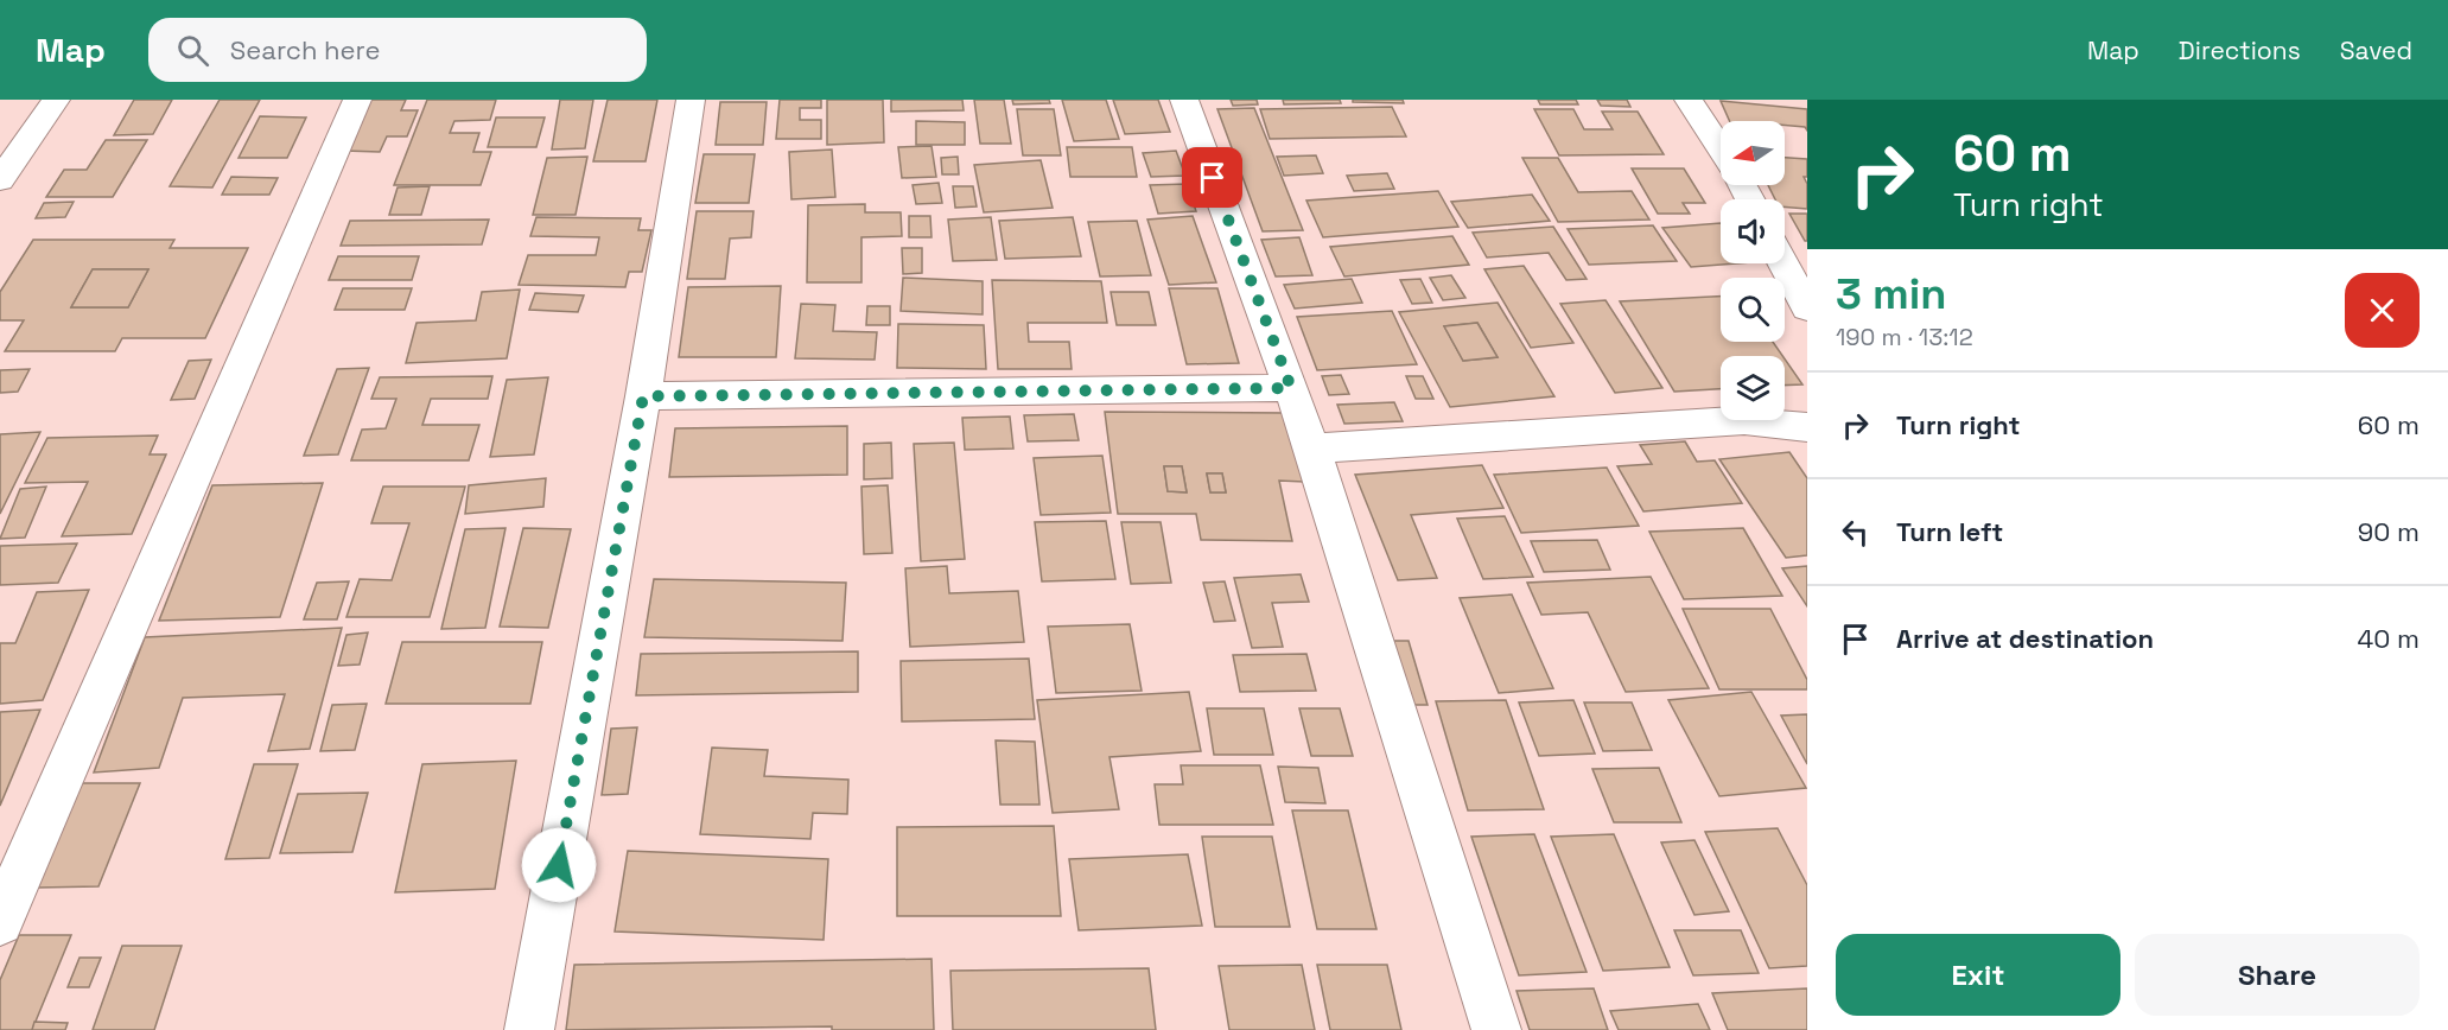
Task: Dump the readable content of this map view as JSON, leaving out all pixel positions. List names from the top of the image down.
{
  "north": "left",
  "page": {
    "header": "Map",
    "search": "Search here",
    "nav": ["Map", "Directions", "Saved"],
    "turn": ["60 m", "Turn right"],
    "heading": ["3 min", "190 m · 13:12"],
    "list": [
      {
        "name": "Turn right",
        "value": "60 m"
      },
      {
        "name": "Turn left",
        "value": "90 m"
      },
      {
        "name": "Arrive at destination",
        "value": "40 m"
      }
    ],
    "buttons": ["Exit", "Share"]
  }
}
